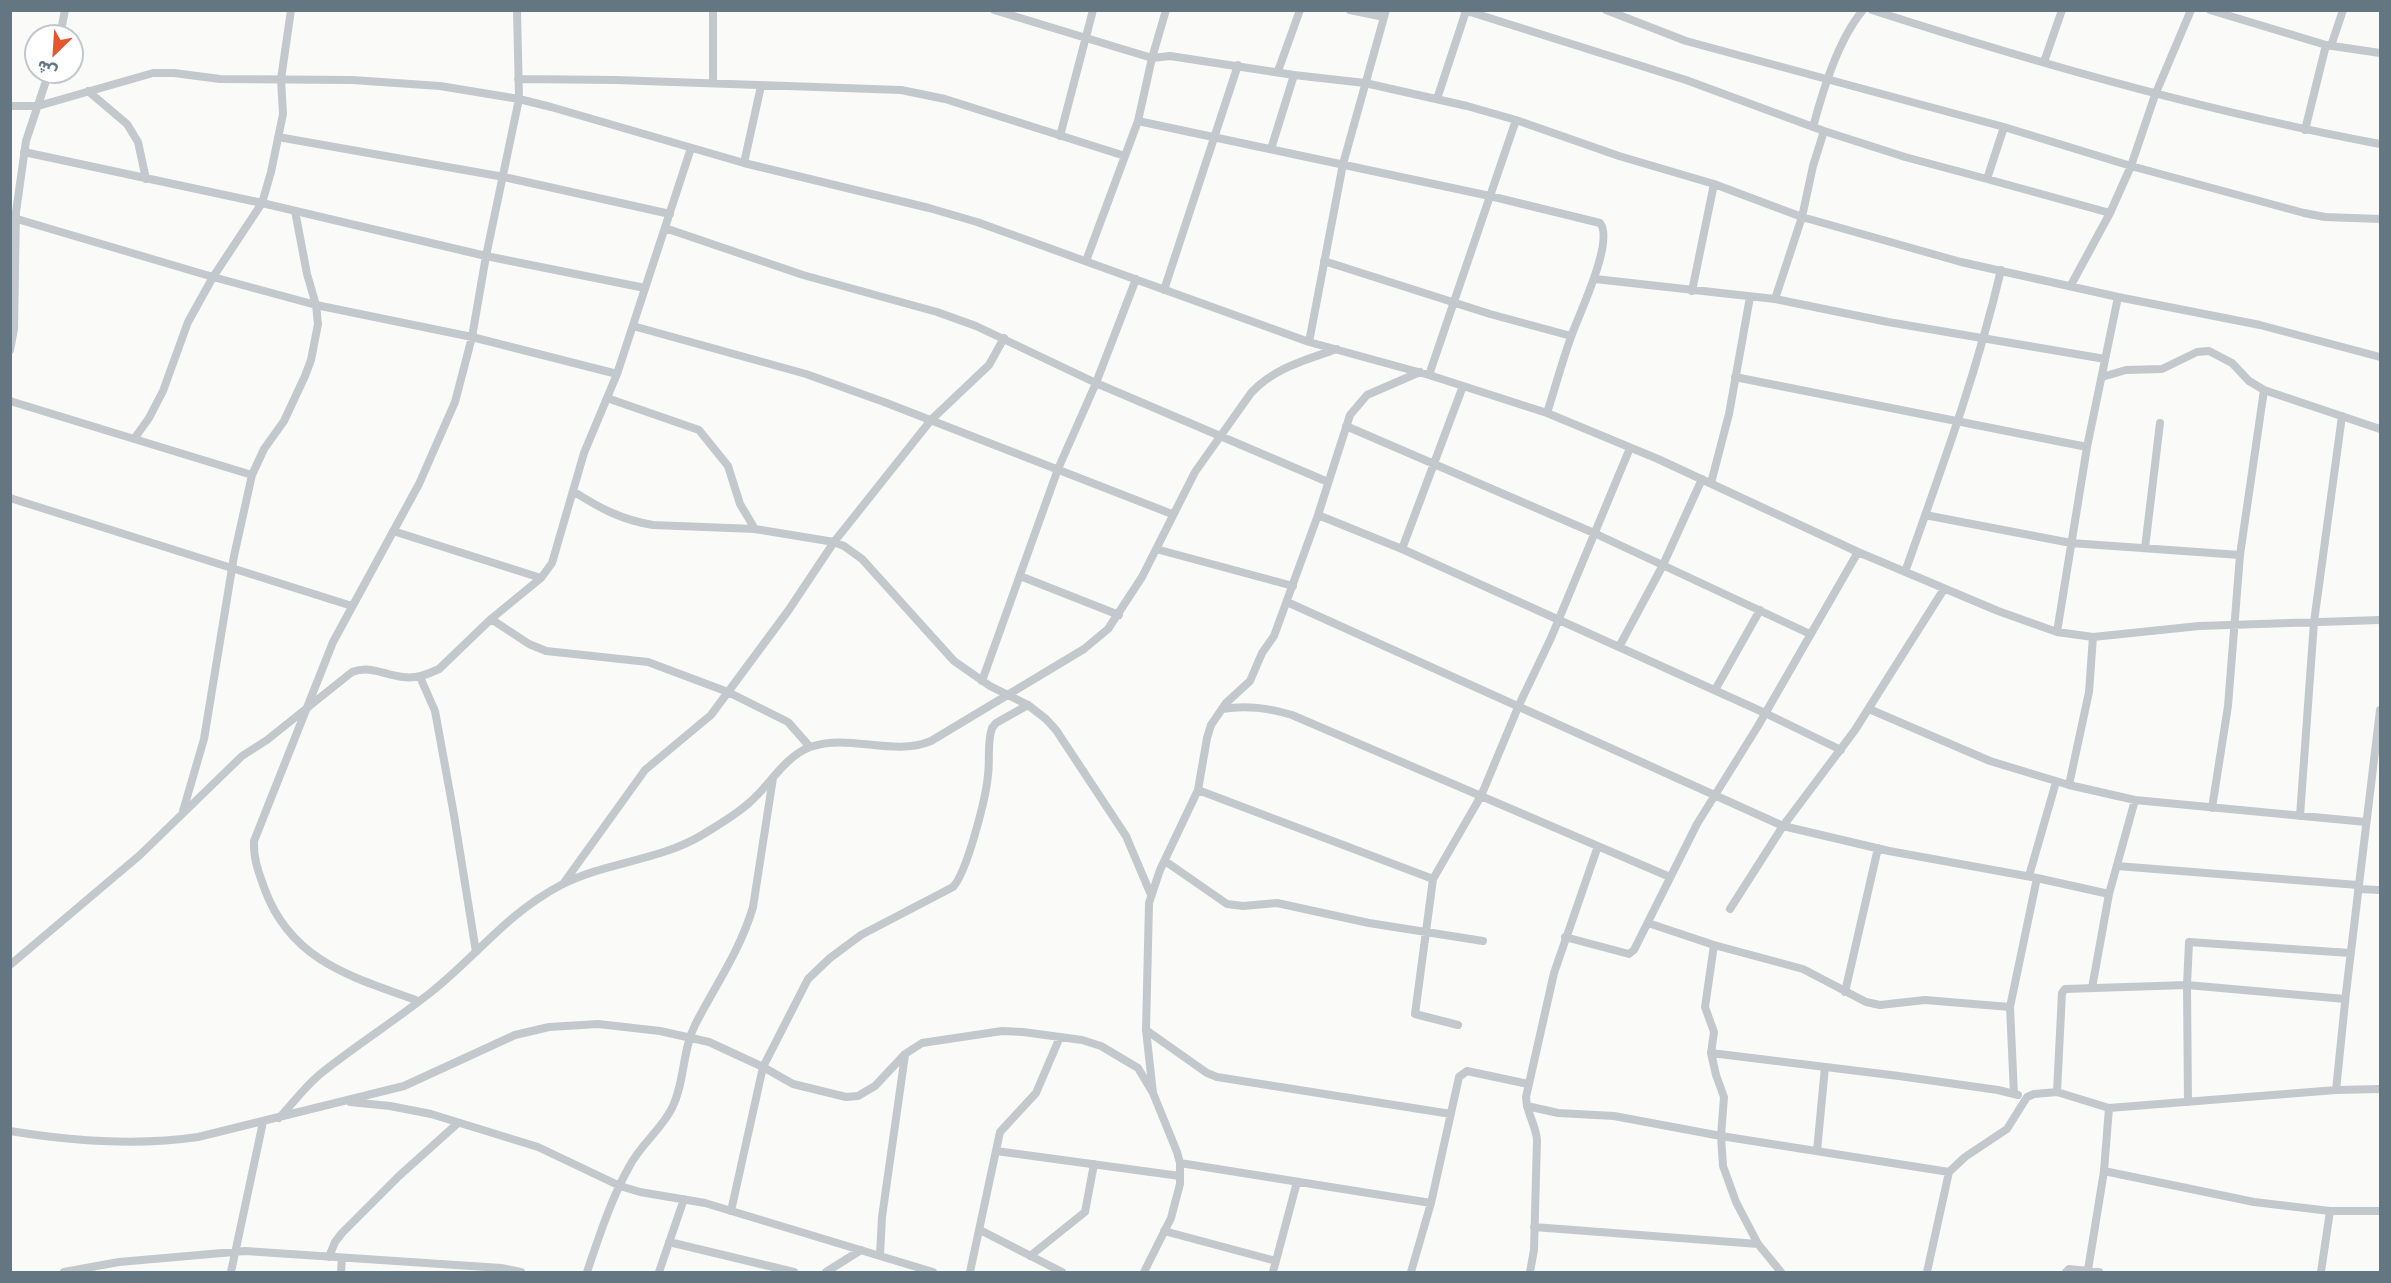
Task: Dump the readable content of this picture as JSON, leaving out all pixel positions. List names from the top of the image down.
{
  "north": "bottom left"
}
